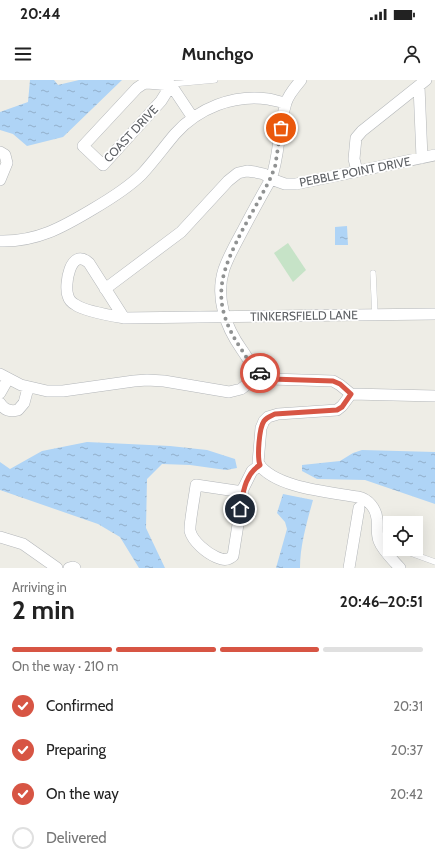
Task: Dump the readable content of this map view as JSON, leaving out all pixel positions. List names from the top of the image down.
{
  "streets": {
    "street": ["COAST DRIVE", "PEBBLE POINT DRIVE", "TINKERSFIELD LANE"]
  },
  "crossings": [
    ["PEBBLE POINT DRIVE", "TINKERSFIELD LANE"]
  ],
  "page": {
    "status": "20:44",
    "header": "Munchgo",
    "heading": ["2 min", "Arriving in", "20:46–20:51"],
    "bar": "On the way · 210 m",
    "list": [
      ["Confirmed", "20:31"],
      ["Preparing", "20:37"],
      ["On the way", "20:42"],
      "Delivered"
    ]
  }
}
